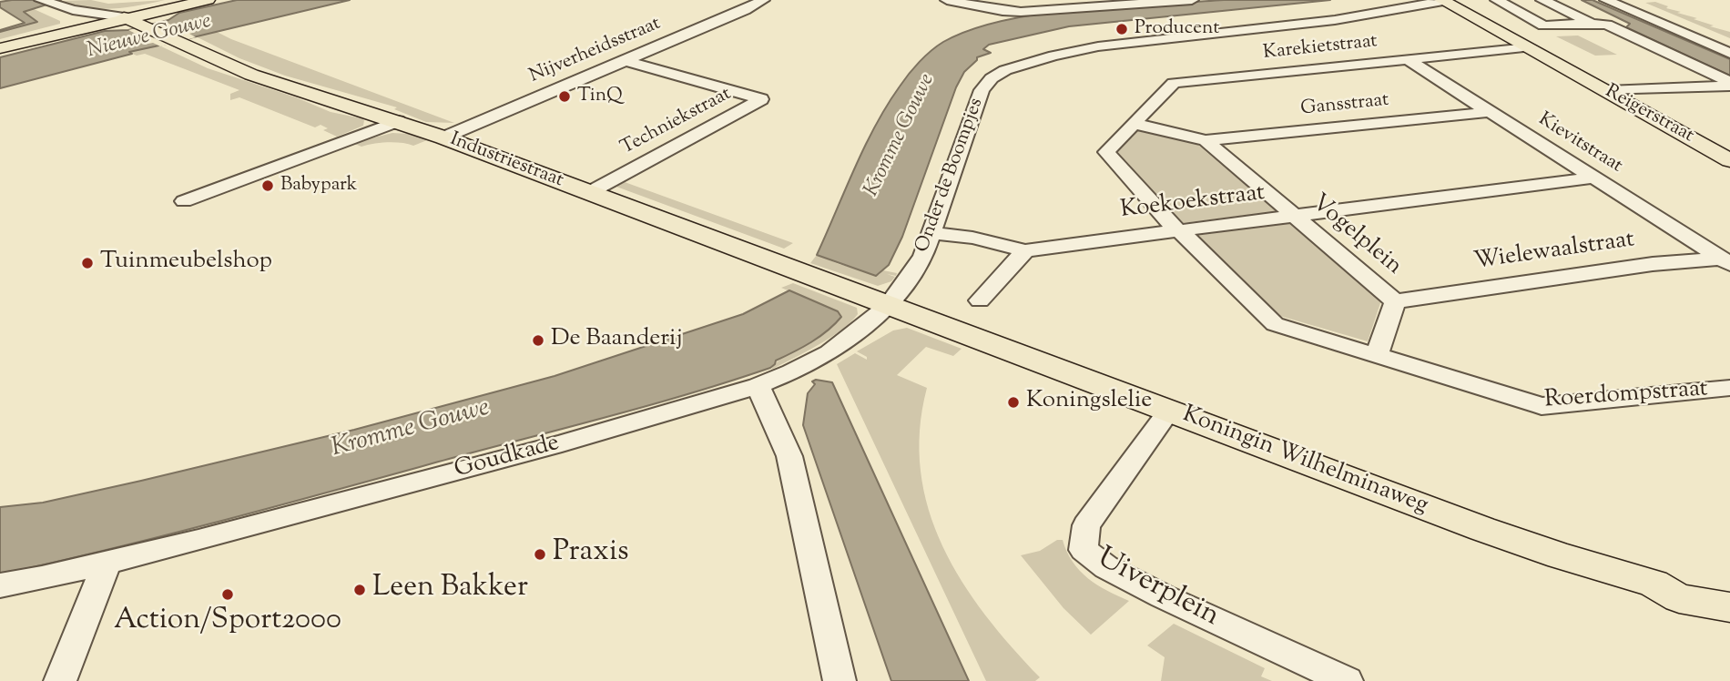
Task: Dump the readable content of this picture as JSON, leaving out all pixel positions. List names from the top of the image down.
{
  "streets": {
    "main road": ["Reigerstraat", "Industriestraat", "Koningin Wilhelminaweg"],
    "street": [
      "Karekietstraat",
      "Nijverheidsstraat",
      "Gansstraat",
      "Techniekstraat",
      "Kievitstraat",
      "Onder de Boompjes",
      "Koekoekstraat",
      "Vogelplein",
      "Wielewaalstraat",
      "Roerdompstraat",
      "Goudkade",
      "Uiverplein"
    ]
  },
  "crossings": [
    ["Karekietstraat", "Reigerstraat"],
    ["Karekietstraat", "Kievitstraat"],
    ["Karekietstraat", "Vogelplein"],
    ["Nijverheidsstraat", "Techniekstraat"],
    ["Nijverheidsstraat", "Industriestraat"],
    ["Gansstraat", "Kievitstraat"],
    ["Gansstraat", "Vogelplein"],
    ["Reigerstraat", "Onder de Boompjes"],
    ["Techniekstraat", "Industriestraat"],
    ["Kievitstraat", "Koekoekstraat"],
    ["Kievitstraat", "Wielewaalstraat"],
    ["Industriestraat", "Onder de Boompjes"],
    ["Industriestraat", "Goudkade"],
    ["Industriestraat", "Koningin Wilhelminaweg"],
    ["Onder de Boompjes", "Goudkade"],
    ["Onder de Boompjes", "Koningin Wilhelminaweg"],
    ["Koekoekstraat", "Vogelplein"],
    ["Vogelplein", "Wielewaalstraat"],
    ["Vogelplein", "Roerdompstraat"],
    ["Goudkade", "Koningin Wilhelminaweg"],
    ["Koningin Wilhelminaweg", "Uiverplein"]
  ],
  "water": ["Nieuwe Gouwe", "Kromme Gouwe"],
  "places": [
    "Producent",
    "TinQ",
    "Babypark",
    "Tuinmeubelshop",
    "De Baanderij",
    "Koningslelie",
    "Praxis",
    "Leen Bakker",
    "Action/Sport2000"
  ]
}
